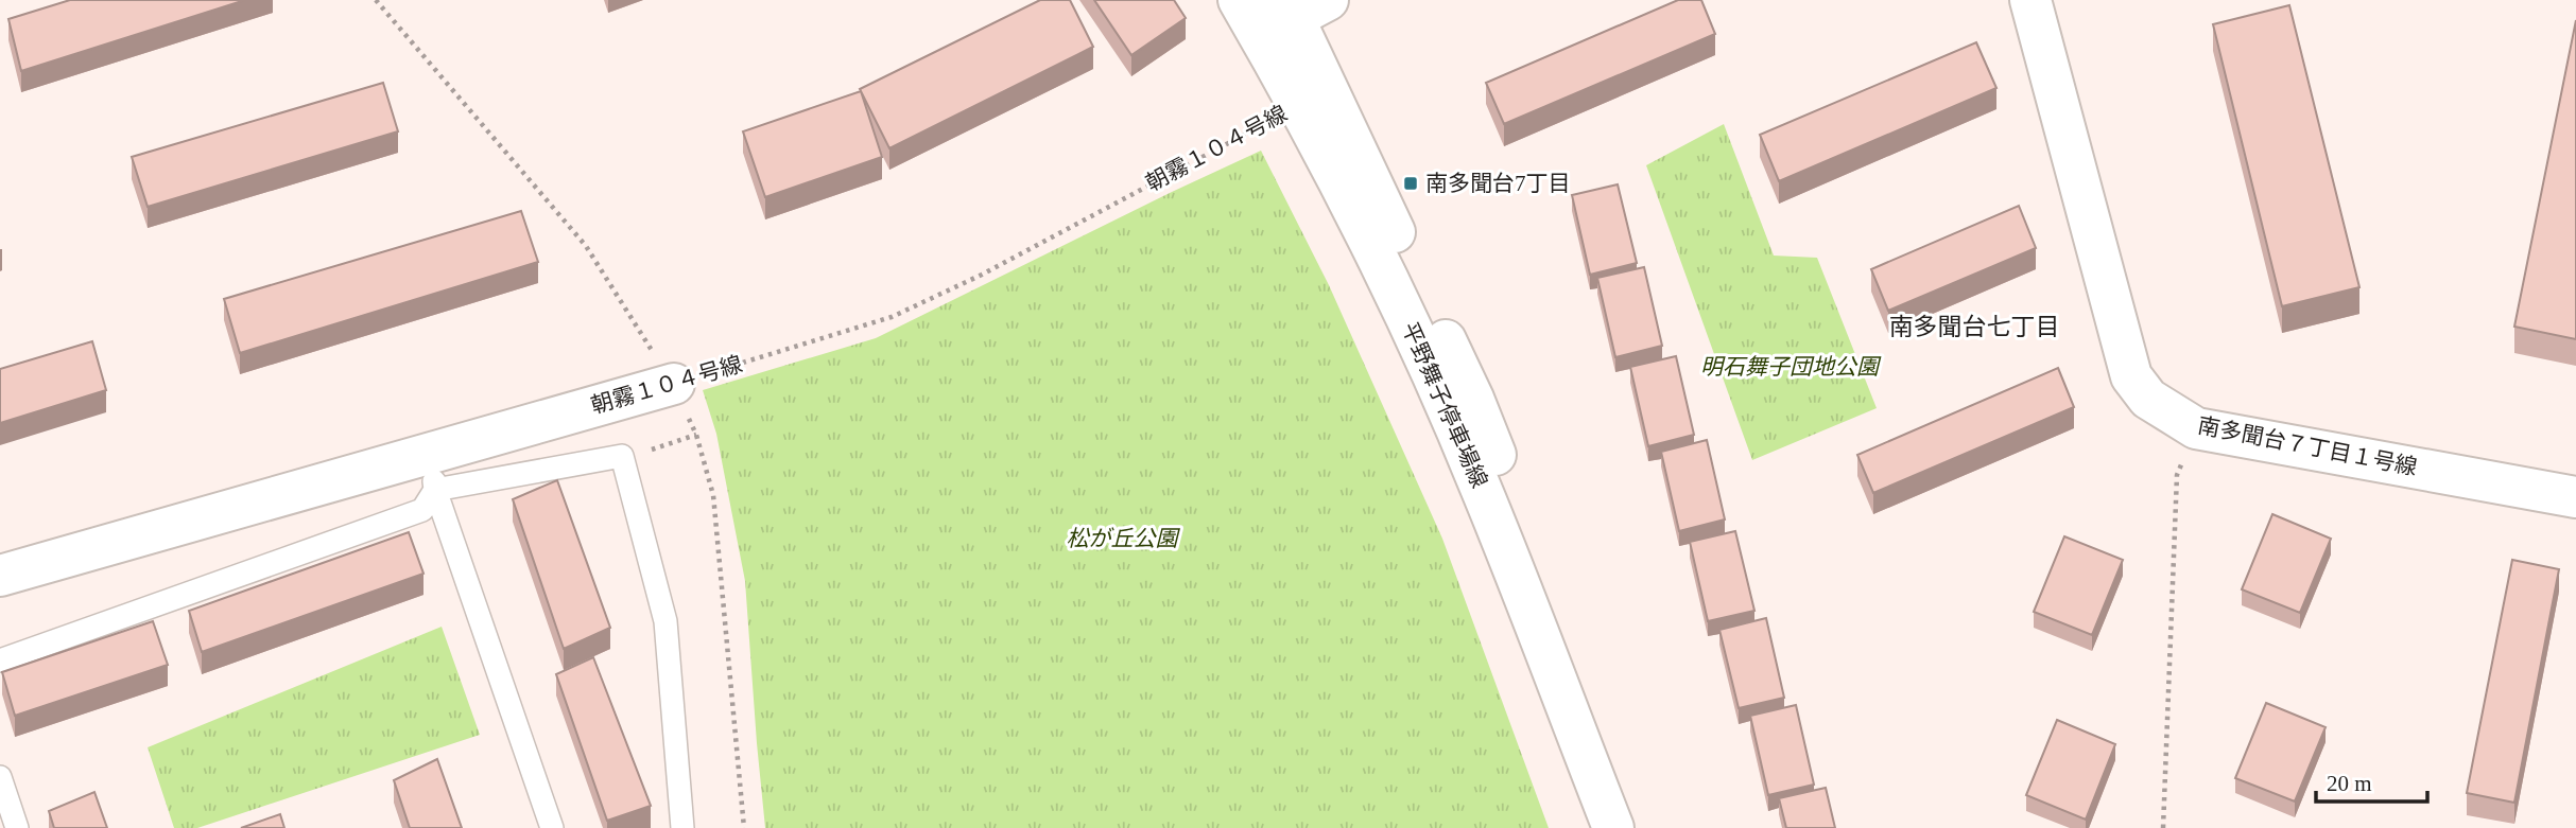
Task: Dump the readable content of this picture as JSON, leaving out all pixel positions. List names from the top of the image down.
{
  "streets": {
    "main road": ["朝霧１０４号線", "平野舞子停車場線", "南多聞台７丁目１号線"]
  },
  "crossings": [
    ["朝霧１０４号線", "平野舞子停車場線"]
  ],
  "districts": ["南多聞台七丁目"],
  "parks": ["明石舞子団地公園", "松が丘公園"],
  "places": {
    "transit": ["南多聞台7丁目"]
  },
  "scale_bar": "20 m"
}
